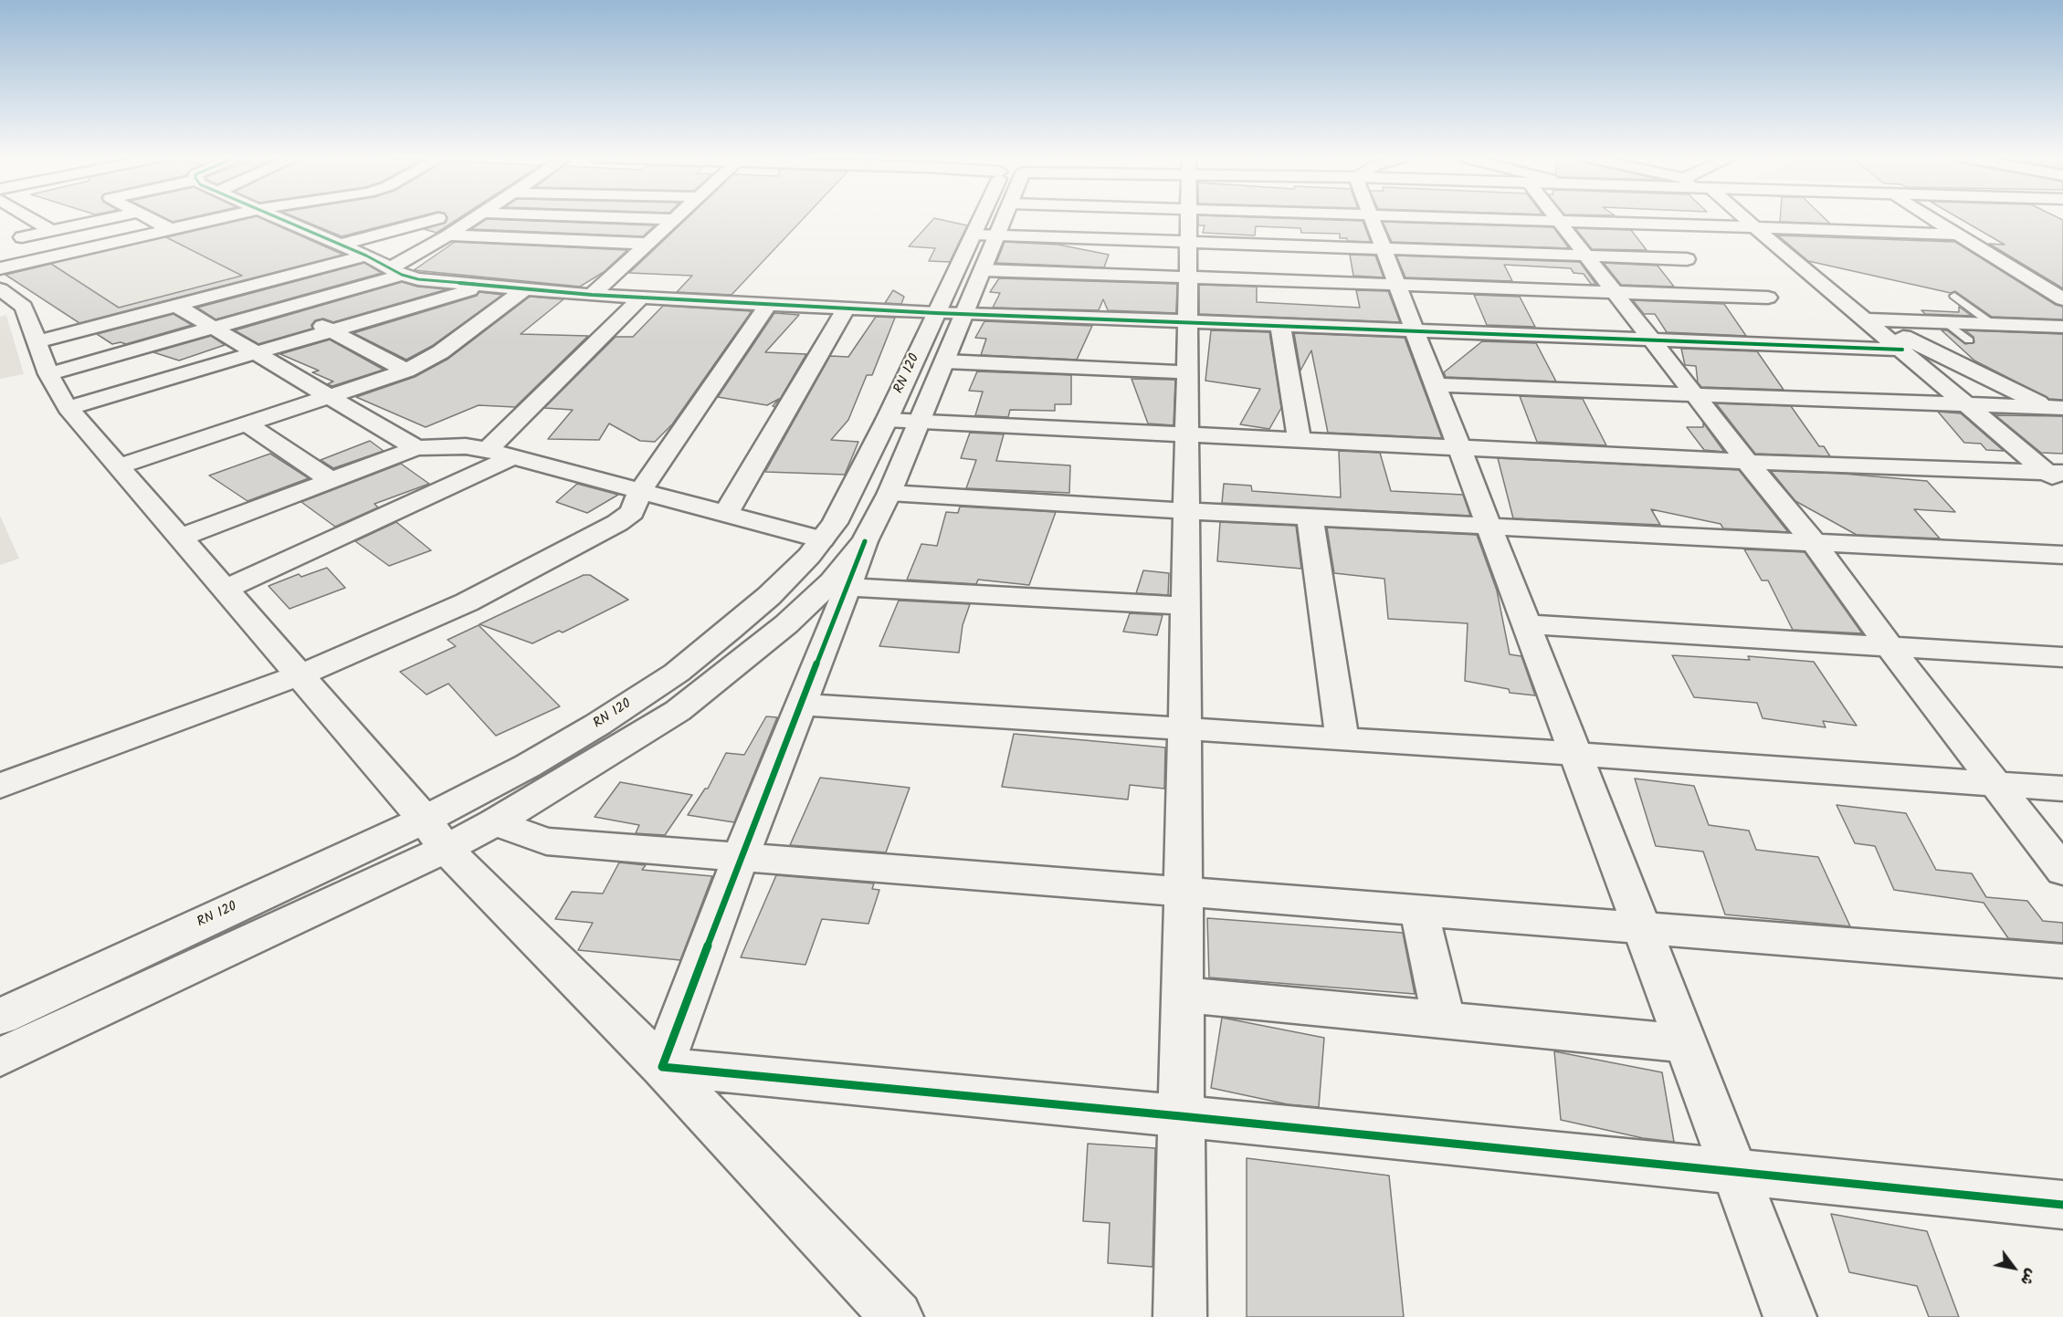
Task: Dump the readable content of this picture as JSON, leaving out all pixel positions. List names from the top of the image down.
{
  "streets": {
    "street": ["RN 120"]
  },
  "north": "bottom right"
}
